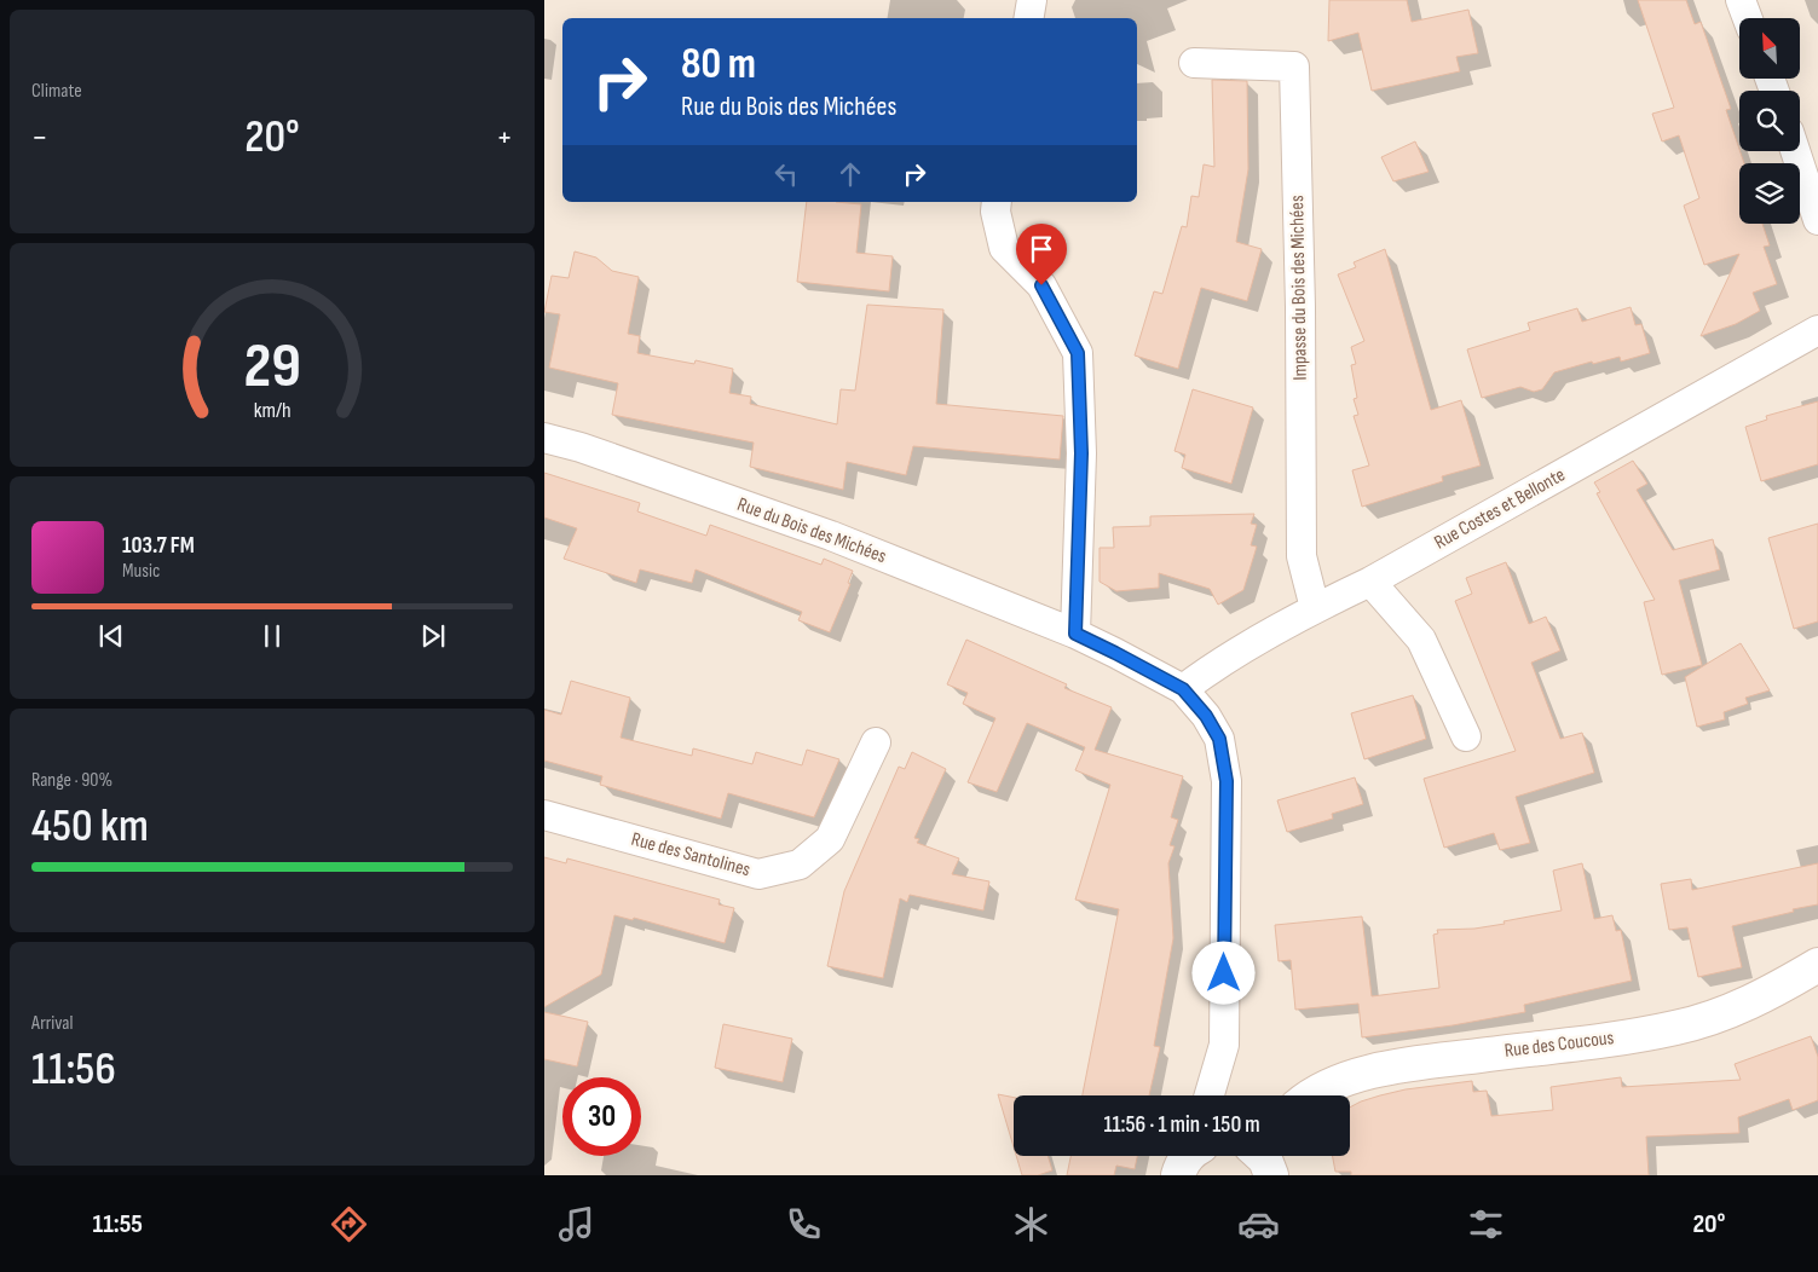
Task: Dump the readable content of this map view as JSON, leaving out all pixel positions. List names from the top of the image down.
{
  "streets": {
    "street": [
      "Impasse du Bois des Michées",
      "Rue Costes et Bellonte",
      "Rue du Bois des Michées",
      "Rue des Santolines",
      "Rue des Coucous"
    ]
  },
  "crossings": [
    ["Impasse du Bois des Michées", "Rue Costes et Bellonte"],
    ["Rue Costes et Bellonte", "Rue du Bois des Michées"]
  ],
  "north": "top left",
  "page": {
    "tile": [
      "Climate",
      ["Range · 90%", "450 km"],
      ["Arrival", "11:56"]
    ],
    "turn": ["80 m", "Rue du Bois des Michées"],
    "heat": ["−", "20°", "+"],
    "song": ["103.7 FM", "Music"],
    "limit": "30",
    "trip": "11:56 · 1 min · 150 m",
    "tabs": ["11:55", "20°"],
    "gauge": ["29", "km/h"]
  }
}
